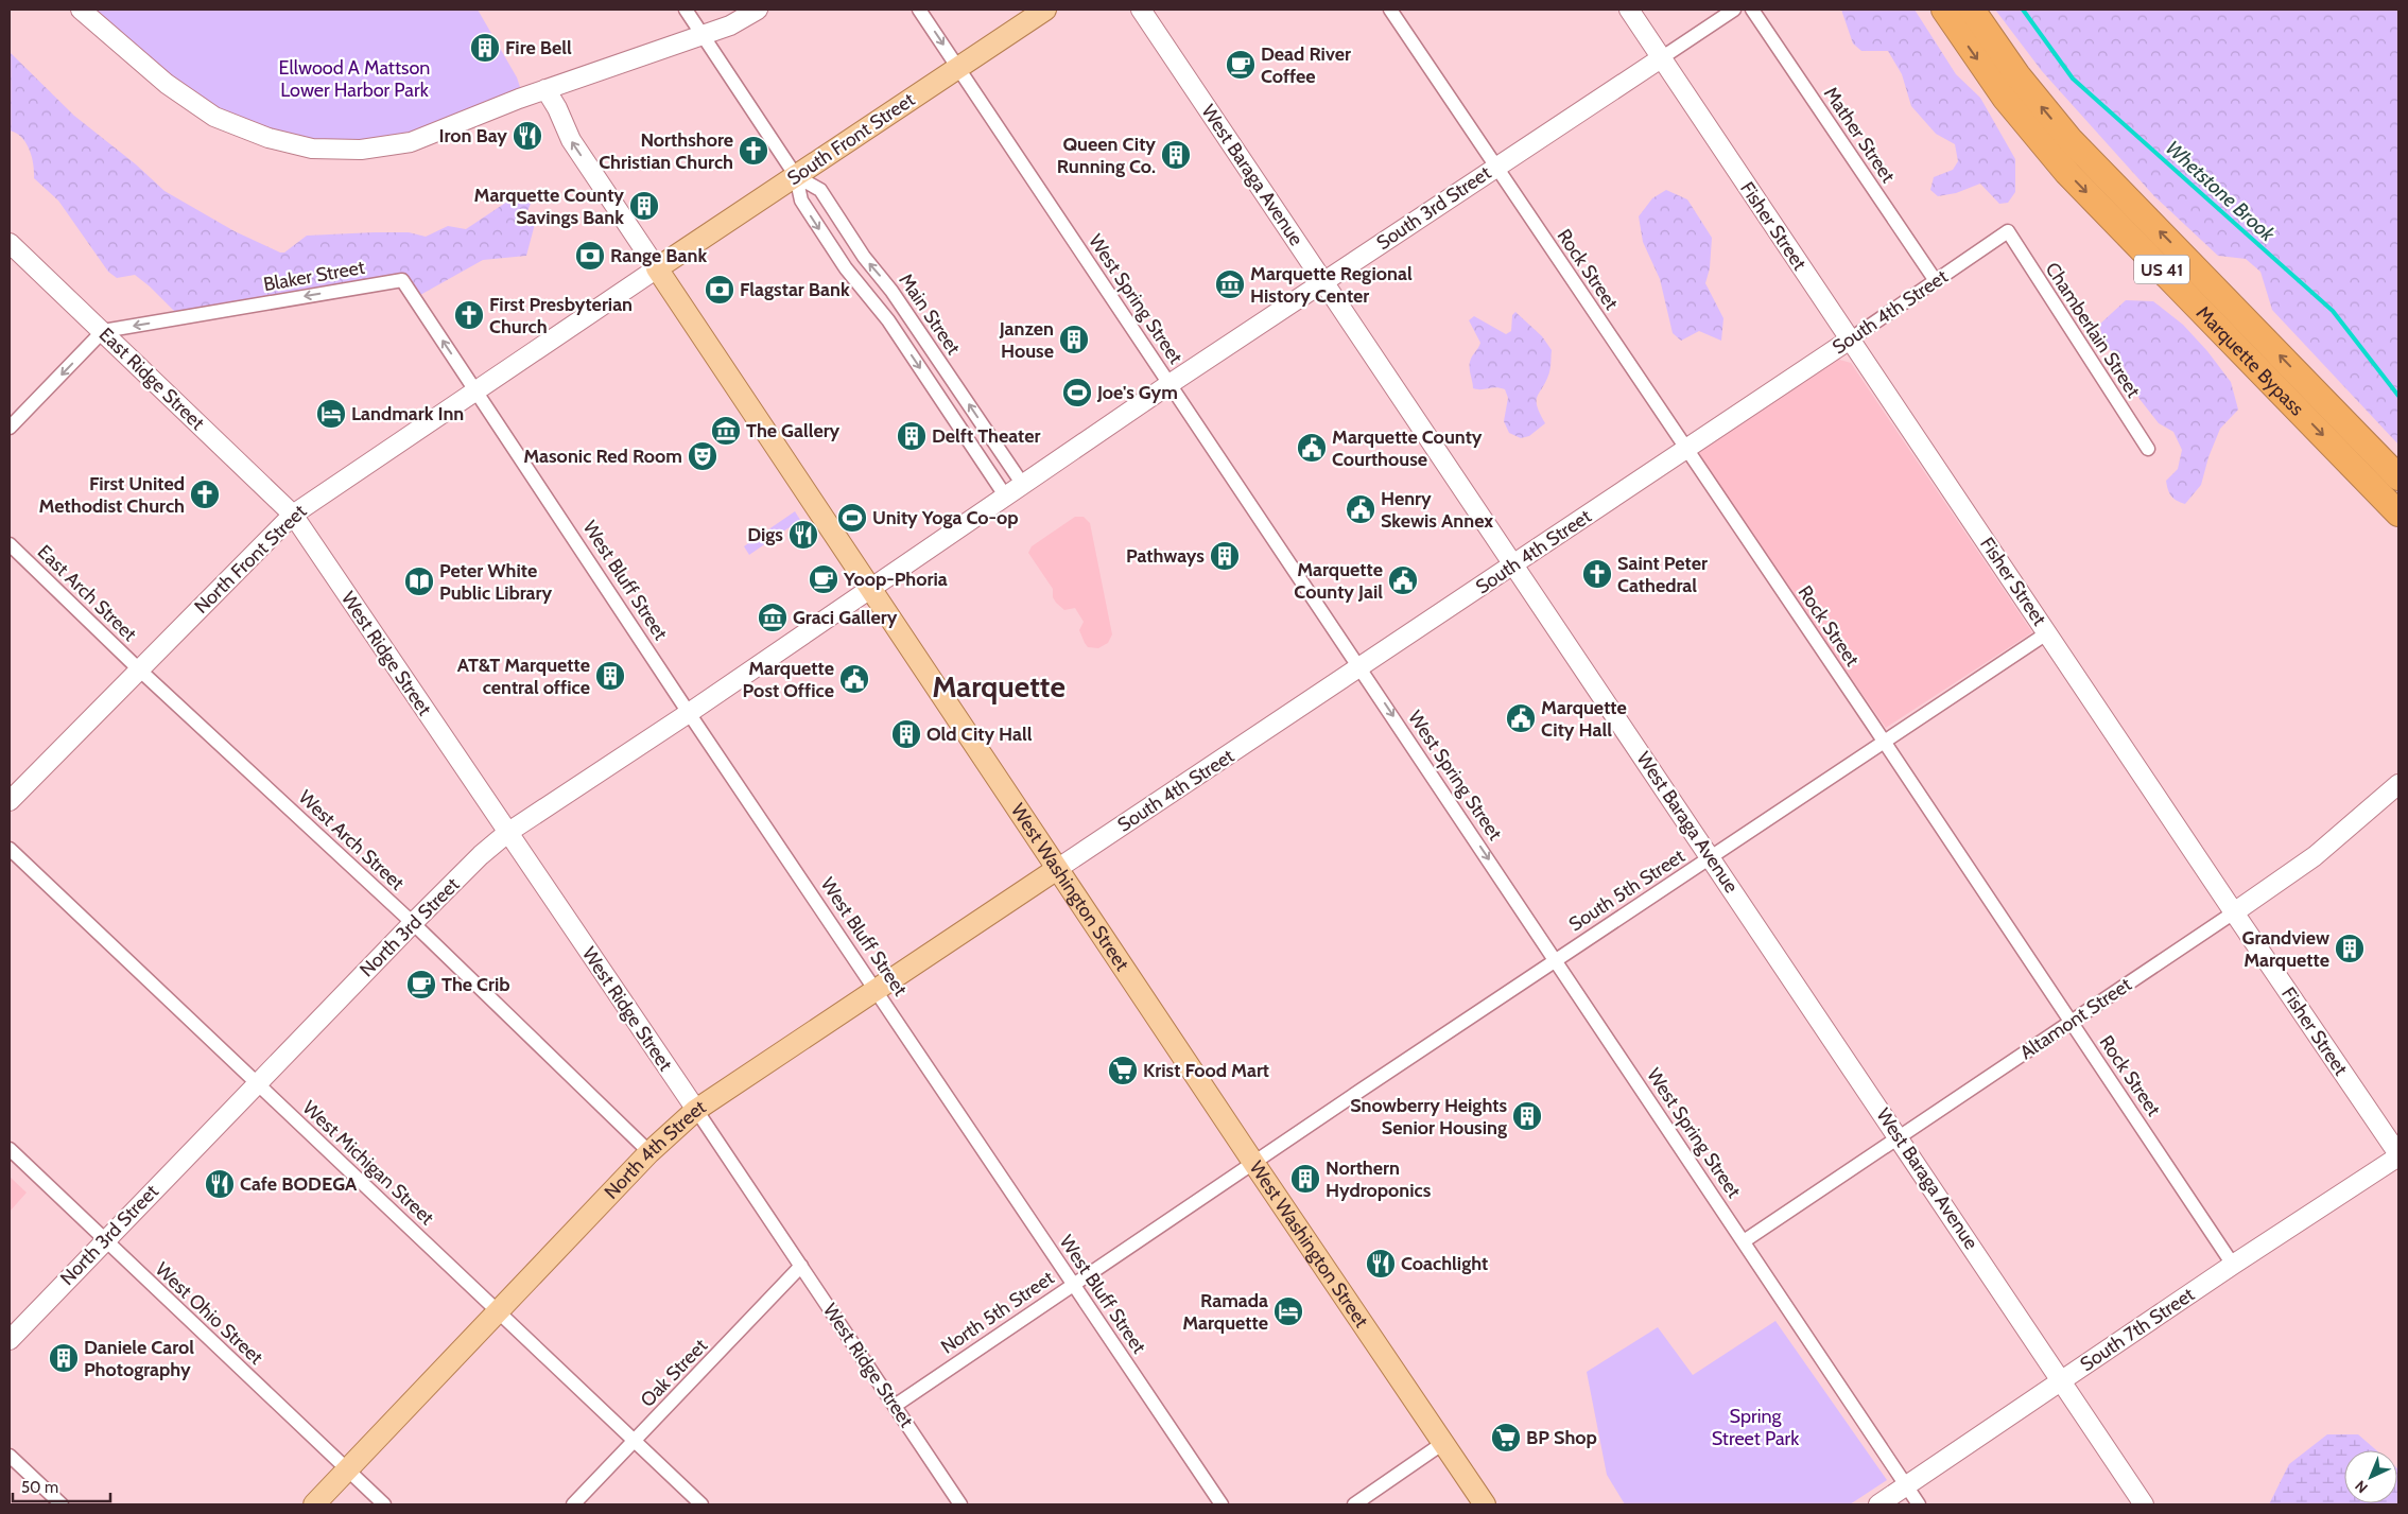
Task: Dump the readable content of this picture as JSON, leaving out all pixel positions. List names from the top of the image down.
{
  "streets": {
    "highway": ["US 41", "Marquette Bypass"],
    "main road": ["South Front Street", "West Washington Street", "North 4th Street"],
    "street": [
      "Mather Street",
      "West Baraga Avenue",
      "South 3rd Street",
      "Fisher Street",
      "Rock Street",
      "Blaker Street",
      "West Spring Street",
      "South 4th Street",
      "Main Street",
      "Chamberlain Street",
      "East Ridge Street",
      "North Front Street",
      "West Bluff Street",
      "East Arch Street",
      "West Ridge Street",
      "West Arch Street",
      "South 5th Street",
      "North 3rd Street",
      "Altamont Street",
      "West Michigan Street",
      "North 5th Street",
      "West Ohio Street",
      "South 7th Street",
      "Oak Street"
    ]
  },
  "crossings": [
    ["Mather Street", "South 4th Street"],
    ["South Front Street", "West Spring Street"],
    ["South Front Street", "Main Street"],
    ["South Front Street", "North Front Street"],
    ["South Front Street", "West Washington Street"],
    ["West Baraga Avenue", "South 3rd Street"],
    ["West Baraga Avenue", "South 4th Street"],
    ["West Baraga Avenue", "South 5th Street"],
    ["West Baraga Avenue", "Altamont Street"],
    ["West Baraga Avenue", "South 7th Street"],
    ["South 3rd Street", "Fisher Street"],
    ["South 3rd Street", "Rock Street"],
    ["South 3rd Street", "West Spring Street"],
    ["South 3rd Street", "Main Street"],
    ["South 3rd Street", "West Washington Street"],
    ["South 3rd Street", "North 3rd Street"],
    ["Fisher Street", "South 4th Street"],
    ["Fisher Street", "South 5th Street"],
    ["Fisher Street", "Altamont Street"],
    ["Fisher Street", "South 7th Street"],
    ["Rock Street", "South 4th Street"],
    ["Rock Street", "South 5th Street"],
    ["Rock Street", "Altamont Street"],
    ["Rock Street", "South 7th Street"],
    ["Blaker Street", "East Ridge Street"],
    ["Blaker Street", "North Front Street"],
    ["Blaker Street", "West Bluff Street"],
    ["West Spring Street", "South 4th Street"],
    ["West Spring Street", "South 5th Street"],
    ["West Spring Street", "Altamont Street"],
    ["West Spring Street", "South 7th Street"],
    ["South 4th Street", "Chamberlain Street"],
    ["South 4th Street", "West Washington Street"],
    ["South 4th Street", "North 4th Street"],
    ["East Ridge Street", "North Front Street"],
    ["East Ridge Street", "West Ridge Street"],
    ["North Front Street", "West Bluff Street"],
    ["North Front Street", "East Arch Street"],
    ["North Front Street", "West Ridge Street"],
    ["North Front Street", "West Arch Street"],
    ["North Front Street", "West Washington Street"],
    ["West Bluff Street", "North 3rd Street"],
    ["West Bluff Street", "North 4th Street"],
    ["West Bluff Street", "North 5th Street"],
    ["East Arch Street", "West Arch Street"],
    ["West Ridge Street", "North 3rd Street"],
    ["West Ridge Street", "North 4th Street"],
    ["West Ridge Street", "North 5th Street"],
    ["West Ridge Street", "Oak Street"],
    ["West Arch Street", "North 3rd Street"],
    ["West Arch Street", "North 4th Street"],
    ["West Washington Street", "South 5th Street"],
    ["West Washington Street", "North 3rd Street"],
    ["West Washington Street", "North 4th Street"],
    ["West Washington Street", "North 5th Street"],
    ["South 5th Street", "North 5th Street"],
    ["North 3rd Street", "West Michigan Street"],
    ["North 3rd Street", "West Ohio Street"],
    ["North 4th Street", "West Michigan Street"],
    ["North 4th Street", "West Ohio Street"],
    ["West Michigan Street", "Oak Street"]
  ],
  "one_way": ["Blaker Street"],
  "districts": ["Marquette"],
  "water": ["Whetstone Brook"],
  "parks": ["Ellwood A Mattson Lower Harbor Park", "Spring Street Park"],
  "places": {
    "building": [
      "Fire Bell",
      "Queen City Running Co.",
      "Marquette County Savings Bank",
      "Janzen House",
      "Delft Theater",
      "Pathways",
      "AT&T Marquette central office",
      "Old City Hall",
      "Grandview Marquette",
      "Snowberry Heights Senior Housing",
      "Northern Hydroponics",
      "Daniele Carol Photography"
    ],
    "cafe": ["Dead River Coffee", "Yoop-Phoria", "The Crib"],
    "restaurant": [
      "Iron Bay",
      "Digs",
      "Cafe BODEGA",
      "Coachlight"
    ],
    "church": [
      "Northshore Christian Church",
      "First Presbyterian Church",
      "First United Methodist Church",
      "Saint Peter Cathedral"
    ],
    "bank": ["Range Bank", "Flagstar Bank"],
    "museum": ["Marquette Regional History Center", "The Gallery", "Graci Gallery"],
    "sports": ["Joe's Gym", "Unity Yoga Co-op"],
    "hotel": ["Landmark Inn", "Ramada Marquette"],
    "public building": [
      "Marquette County Courthouse",
      "Henry Skewis Annex",
      "Marquette County Jail",
      "Marquette Post Office",
      "Marquette City Hall"
    ],
    "theatre": ["Masonic Red Room"],
    "library": ["Peter White Public Library"],
    "supermarket": ["Krist Food Mart", "BP Shop"]
  },
  "scale_bar": "50 m",
  "north": "bottom left"
}
